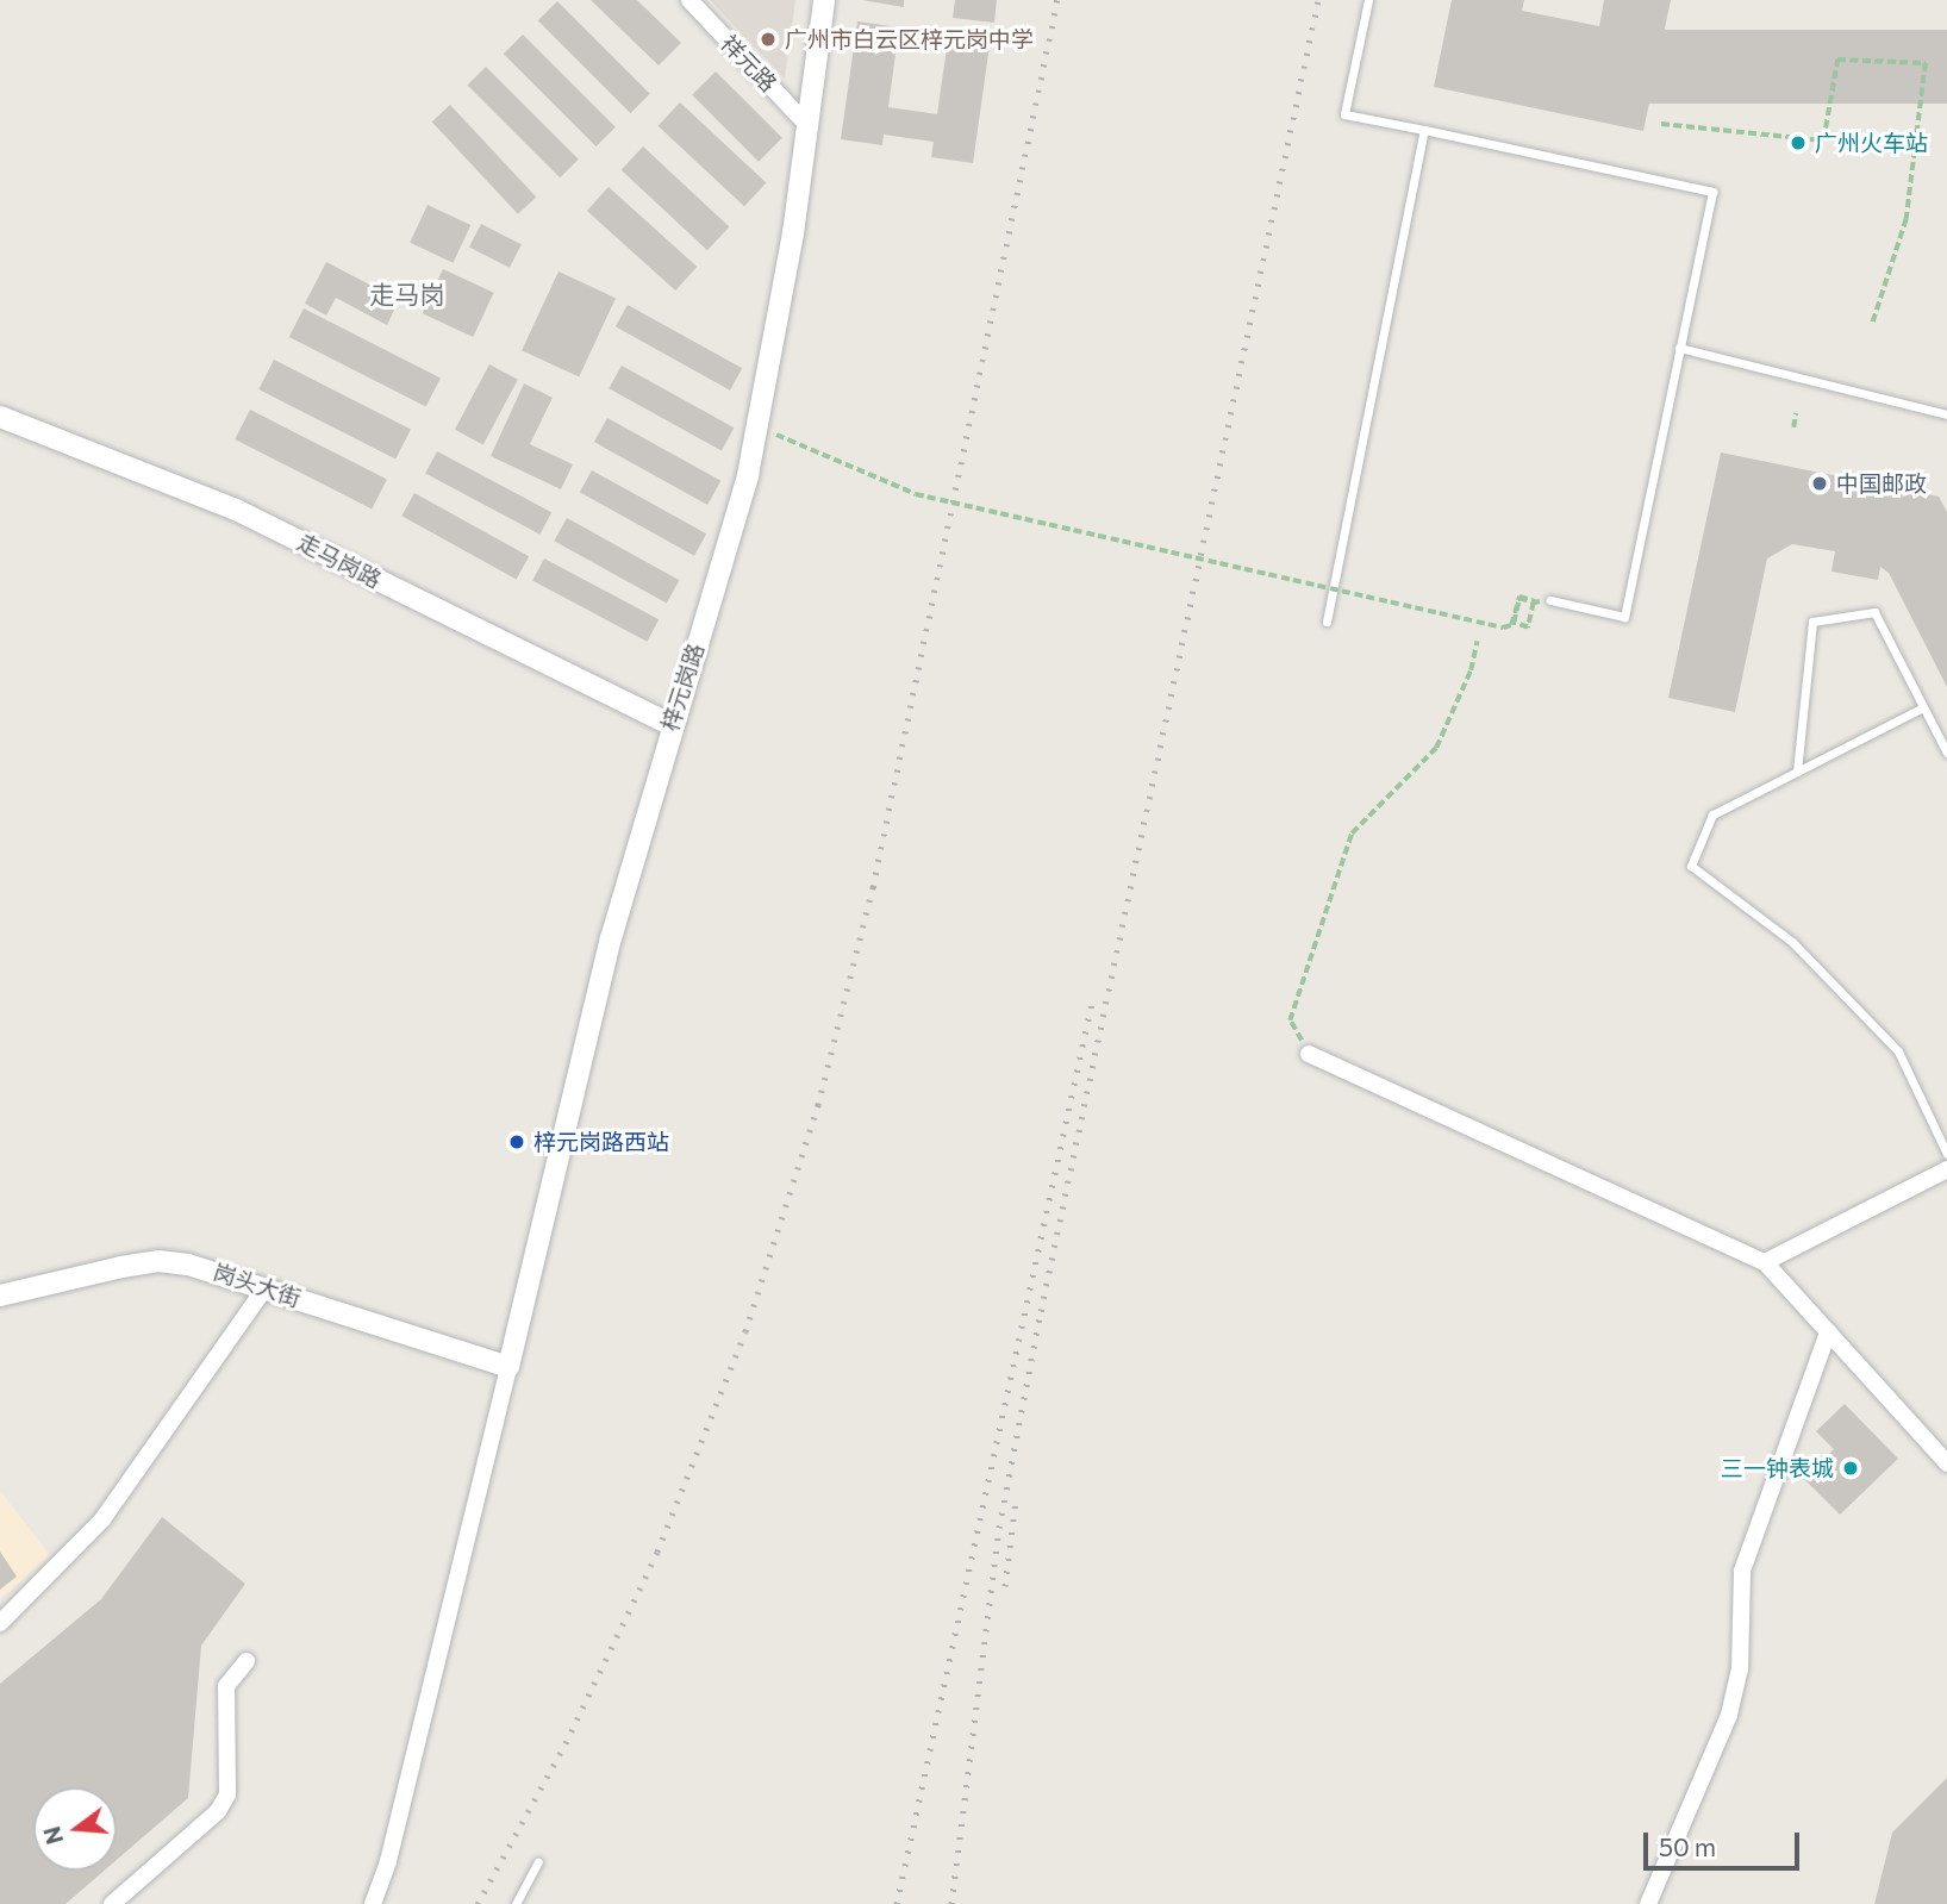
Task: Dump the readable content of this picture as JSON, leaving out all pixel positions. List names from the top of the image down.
{
  "streets": {
    "street": [
      "祥元路",
      "走马岗路",
      "梓元岗路",
      "岗头大街"
    ]
  },
  "crossings": [
    ["祥元路", "梓元岗路"],
    ["走马岗路", "梓元岗路"],
    ["梓元岗路", "岗头大街"]
  ],
  "districts": ["走马岗"],
  "places": [
    "广州市白云区梓元岗中学",
    "广州火车站",
    "中国邮政",
    "梓元岗路西站",
    "三一钟表城"
  ],
  "scale_bar": "50 m",
  "north": "left"
}
